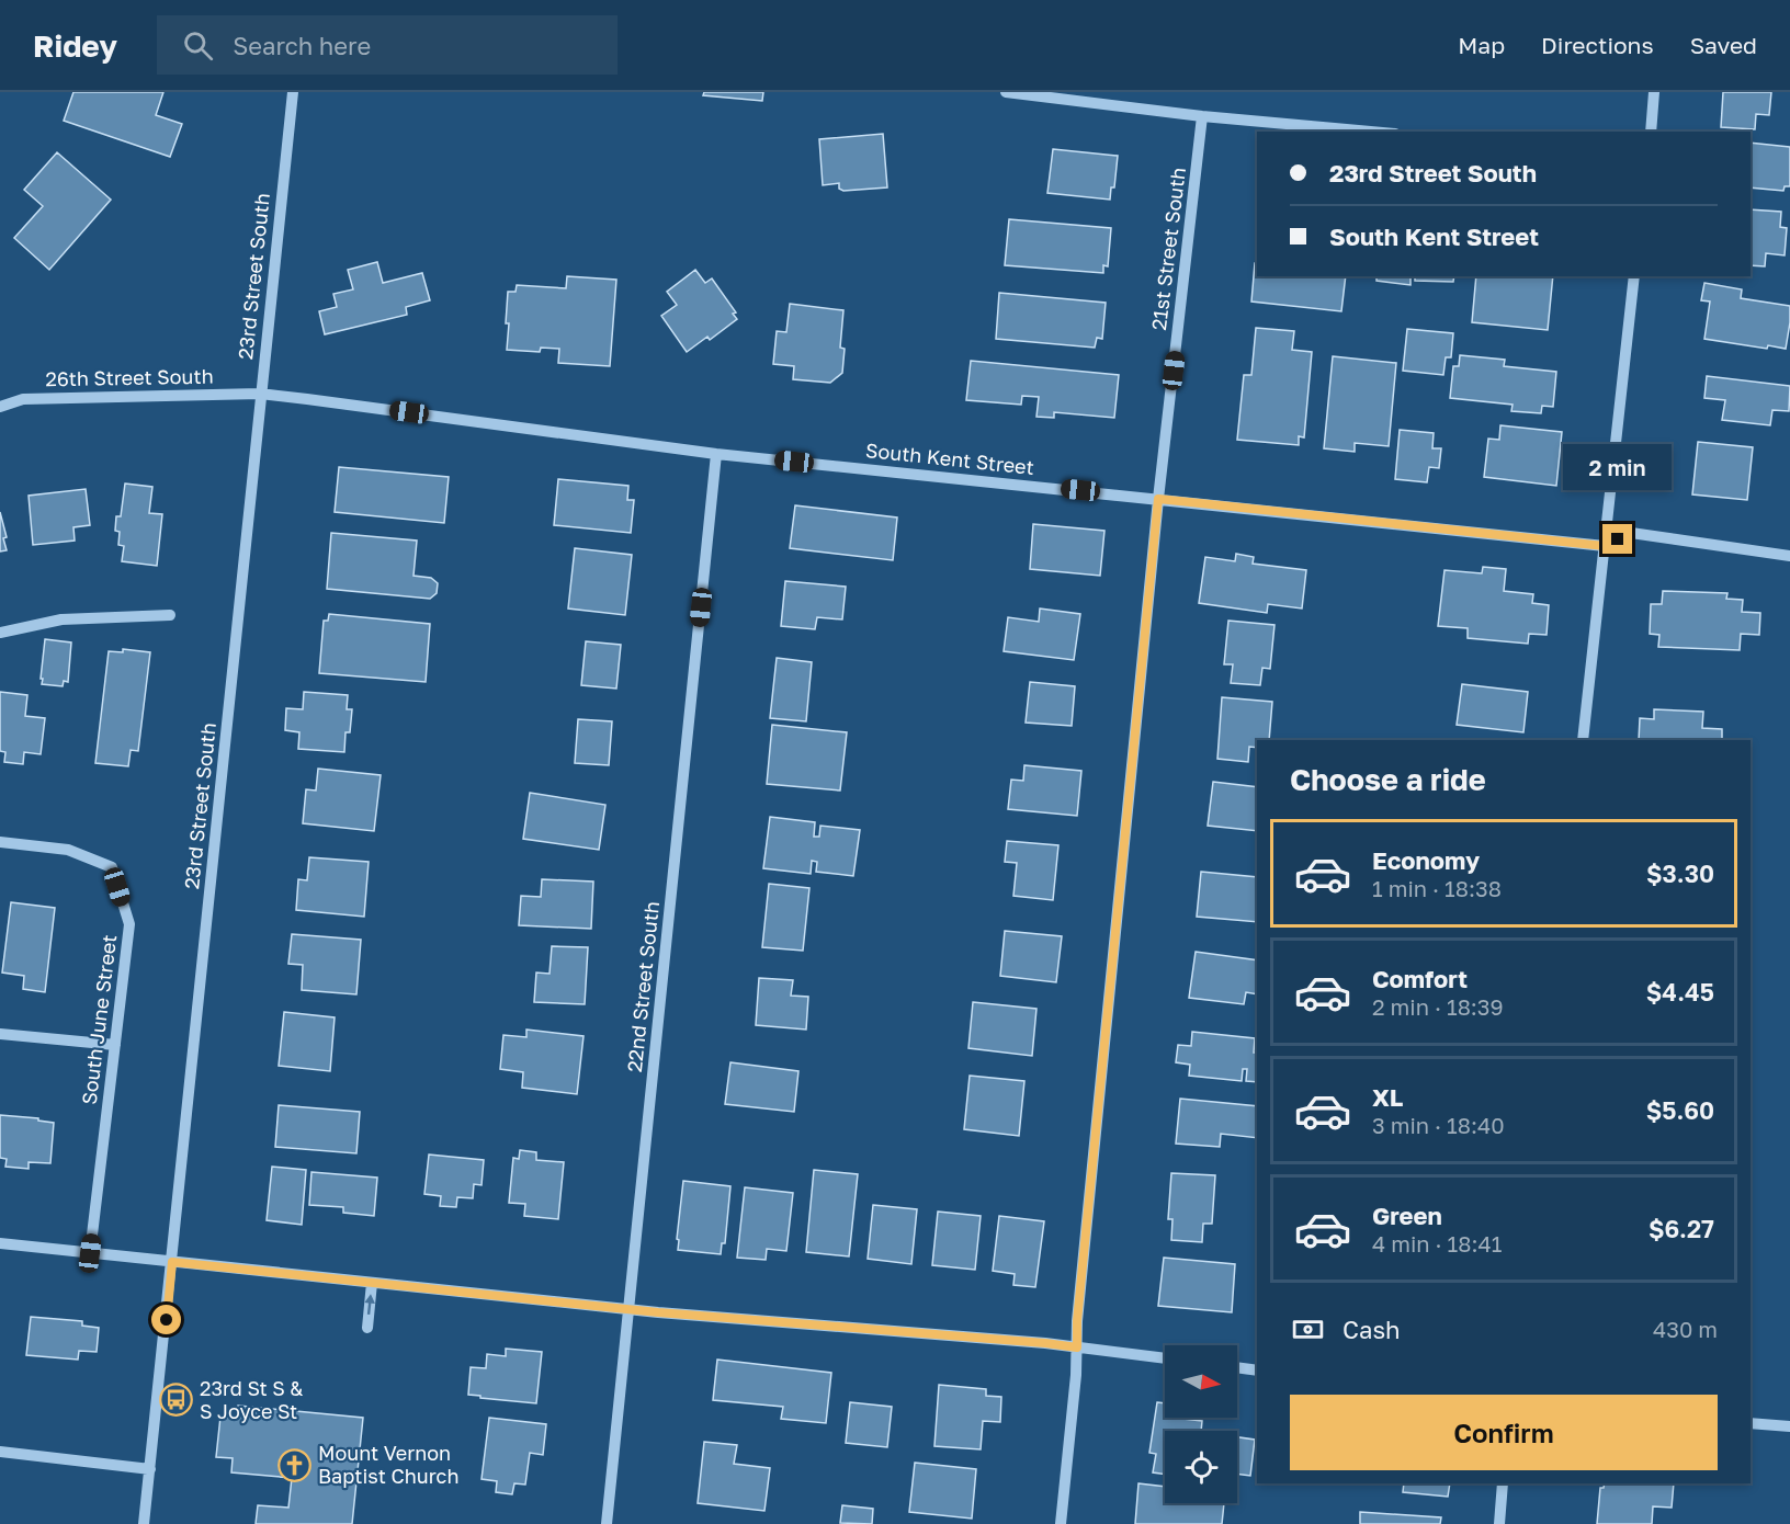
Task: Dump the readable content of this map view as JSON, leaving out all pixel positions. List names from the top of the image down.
{
  "streets": {
    "street": [
      "21st Street South",
      "23rd Street South",
      "26th Street South",
      "South Kent Street",
      "22nd Street South",
      "South June Street"
    ]
  },
  "crossings": [
    ["21st Street South", "South Kent Street"],
    ["23rd Street South", "26th Street South"],
    ["23rd Street South", "South Kent Street"],
    ["26th Street South", "South Kent Street"],
    ["South Kent Street", "22nd Street South"]
  ],
  "places": {
    "bus stop": ["23rd St S & S Joyce St"],
    "church": ["Mount Vernon Baptist Church"]
  },
  "north": "right",
  "page": {
    "header": "Ridey",
    "search": "Search here",
    "nav": ["Map", "Directions", "Saved"],
    "banner": ["23rd Street South", "South Kent Street"],
    "bubble": "2 min",
    "heading": "Choose a ride",
    "list": [
      {
        "name": "Economy",
        "note": "1 min · 18:38",
        "value": "$3.30"
      },
      {
        "name": "Comfort",
        "note": "2 min · 18:39",
        "value": "$4.45"
      },
      {
        "name": "XL",
        "note": "3 min · 18:40",
        "value": "$5.60"
      },
      {
        "name": "Green",
        "note": "4 min · 18:41",
        "value": "$6.27"
      }
    ],
    "pay": ["Cash", "430 m"],
    "buttons": "Confirm"
  }
}
